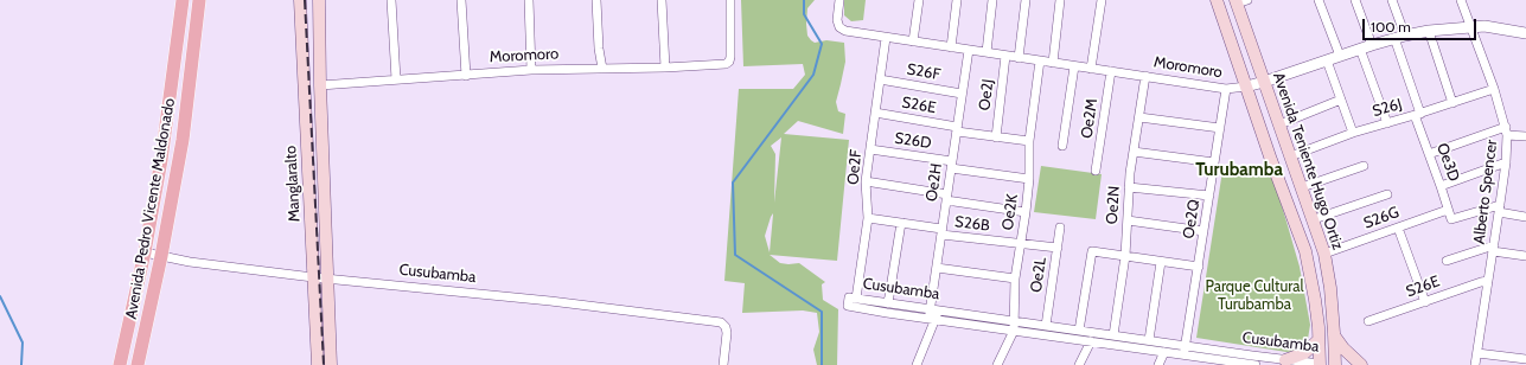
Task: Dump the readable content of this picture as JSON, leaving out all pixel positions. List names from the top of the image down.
{
  "streets": {
    "main road": ["Avenida Teniente Hugo Ortiz", "Manglaralto", "Avenida Pedro Vicente Maldonado"],
    "street": [
      "Moromoro",
      "S26F",
      "Oe2J",
      "S26E",
      "S26J",
      "Oe2M",
      "S26D",
      "Oe3D",
      "Oe2F",
      "Oe2H",
      "Alberto Spencer",
      "Oe2N",
      "Oe2K",
      "S26G",
      "Oe2Q",
      "S26B",
      "Cusubamba",
      "Oe2L"
    ]
  },
  "crossings": [
    ["Moromoro", "Oe2J"],
    ["Moromoro", "Oe2M"],
    ["Moromoro", "Avenida Teniente Hugo Ortiz"],
    ["Moromoro", "Oe3D"],
    ["Moromoro", "Oe2F"],
    ["Moromoro", "Oe2H"],
    ["Moromoro", "Manglaralto"],
    ["Moromoro", "Alberto Spencer"],
    ["Moromoro", "Oe2N"],
    ["Moromoro", "Oe2K"],
    ["Moromoro", "Oe2Q"],
    ["S26F", "Oe2F"],
    ["S26F", "Oe2H"],
    ["Oe2J", "S26E"],
    ["S26E", "Oe2F"],
    ["S26E", "Oe2H"],
    ["S26E", "Alberto Spencer"],
    ["S26E", "Oe2K"],
    ["S26J", "Avenida Teniente Hugo Ortiz"],
    ["S26J", "Oe3D"],
    ["S26J", "Alberto Spencer"],
    ["S26D", "Oe2F"],
    ["S26D", "Oe2H"],
    ["S26D", "Oe2K"],
    ["Avenida Teniente Hugo Ortiz", "S26G"],
    ["Avenida Teniente Hugo Ortiz", "Cusubamba"],
    ["Oe3D", "Alberto Spencer"],
    ["Oe3D", "S26G"],
    ["Oe2F", "S26B"],
    ["Oe2F", "Cusubamba"],
    ["Oe2H", "S26B"],
    ["Oe2H", "Cusubamba"],
    ["Manglaralto", "Cusubamba"],
    ["Oe2N", "Cusubamba"],
    ["Avenida Pedro Vicente Maldonado", "Cusubamba"],
    ["Oe2K", "S26B"],
    ["Oe2K", "Cusubamba"],
    ["Oe2Q", "Cusubamba"],
    ["S26B", "Oe2L"],
    ["Cusubamba", "Oe2L"]
  ],
  "districts": ["Turubamba"],
  "parks": ["Parque Cultural Turubamba"],
  "scale_bar": "100 m"
}
